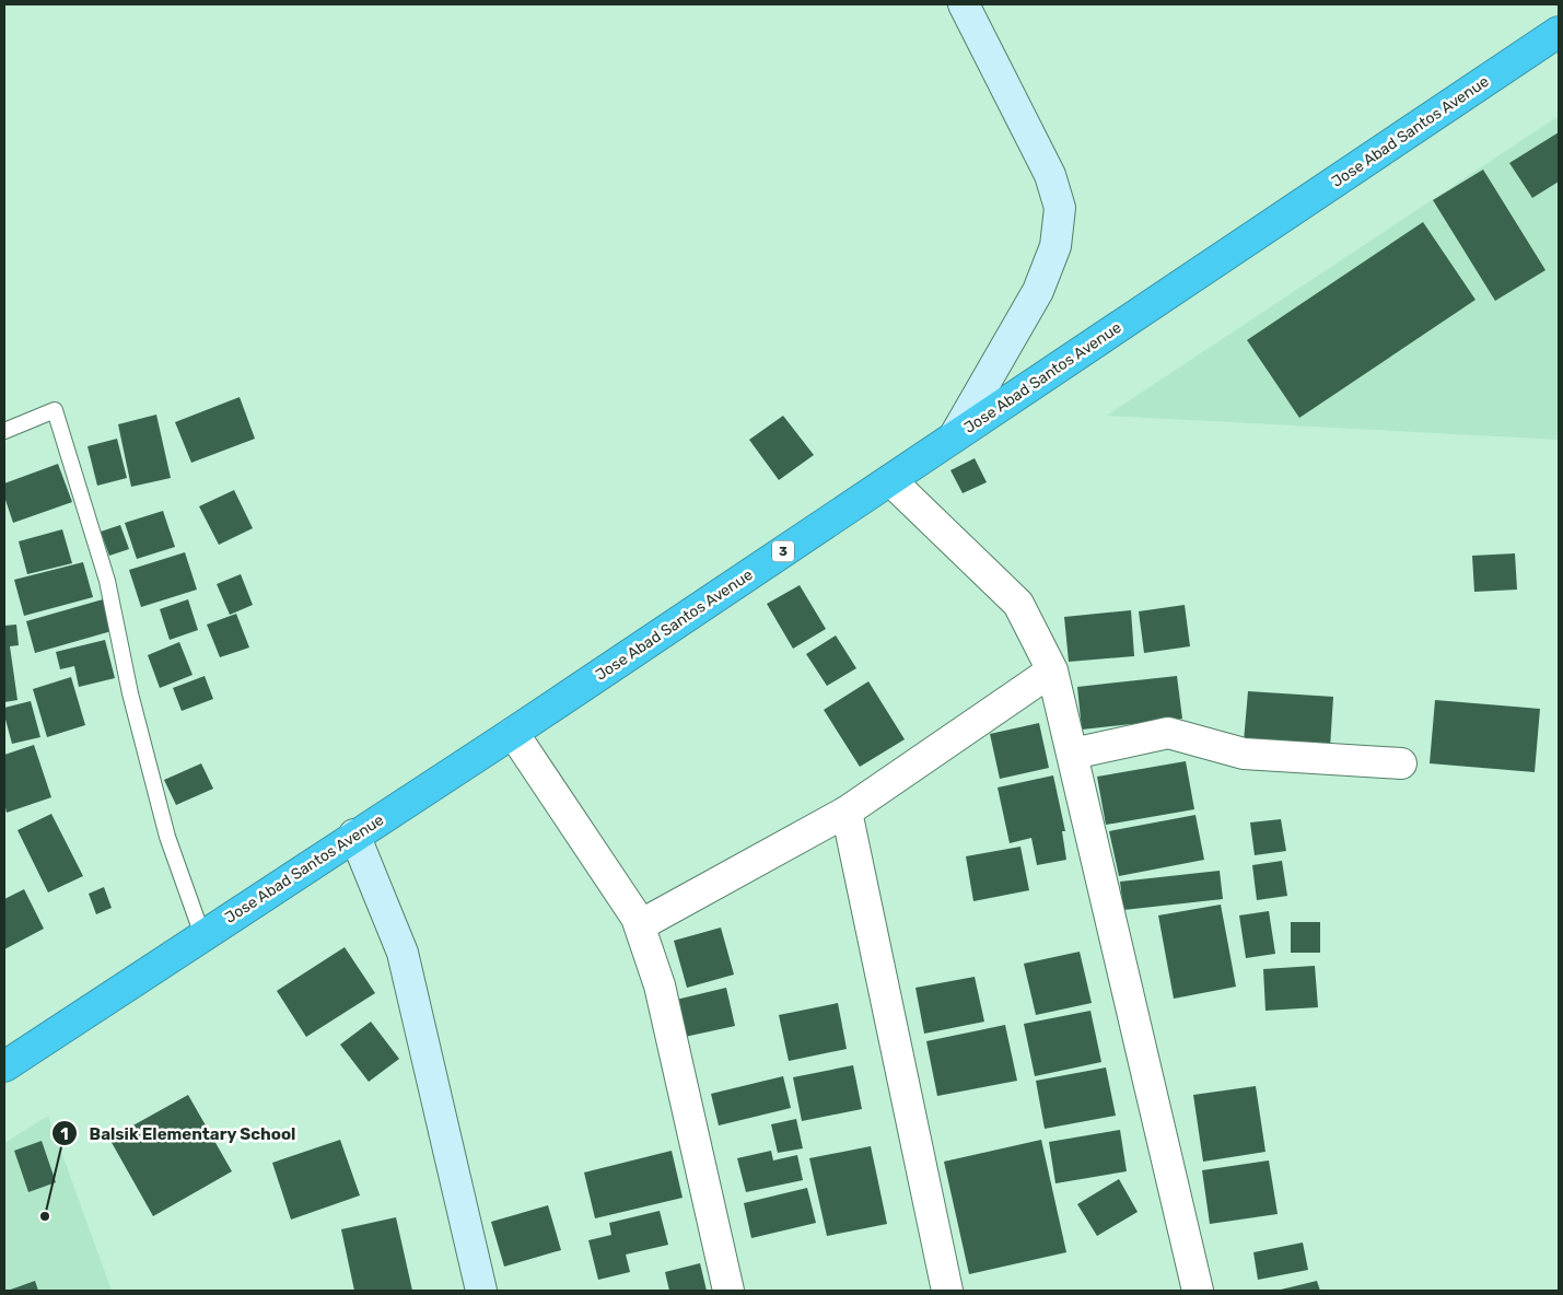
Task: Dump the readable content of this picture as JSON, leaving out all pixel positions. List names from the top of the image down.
{
  "streets": {
    "highway": ["Jose Abad Santos Avenue", "3"]
  },
  "places": ["Balsik Elementary School"]
}
